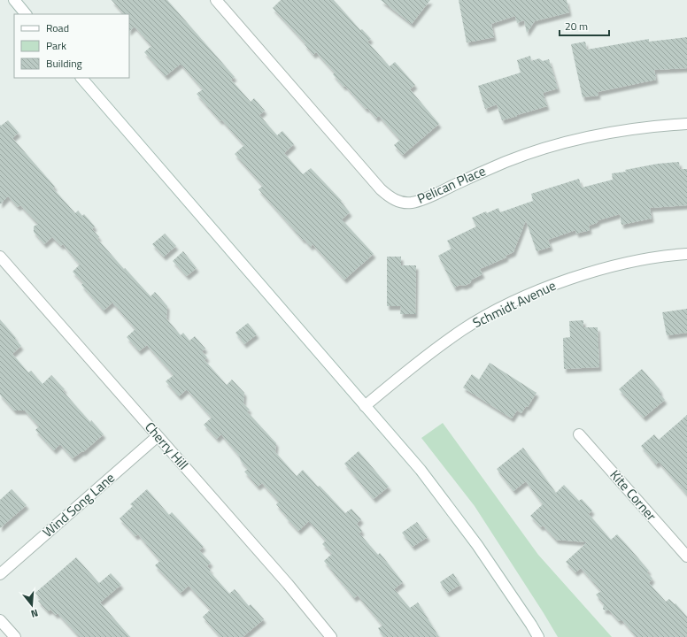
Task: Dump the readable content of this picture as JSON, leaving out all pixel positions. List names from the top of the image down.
{
  "streets": {
    "street": [
      "Pelican Place",
      "Schmidt Avenue",
      "Cherry Hill",
      "Kite Corner",
      "Wind Song Lane"
    ]
  },
  "crossings": [
    ["Cherry Hill", "Wind Song Lane"]
  ],
  "legend": ["Road", "Park", "Building"],
  "scale_bar": "20 m",
  "north": "bottom"
}
